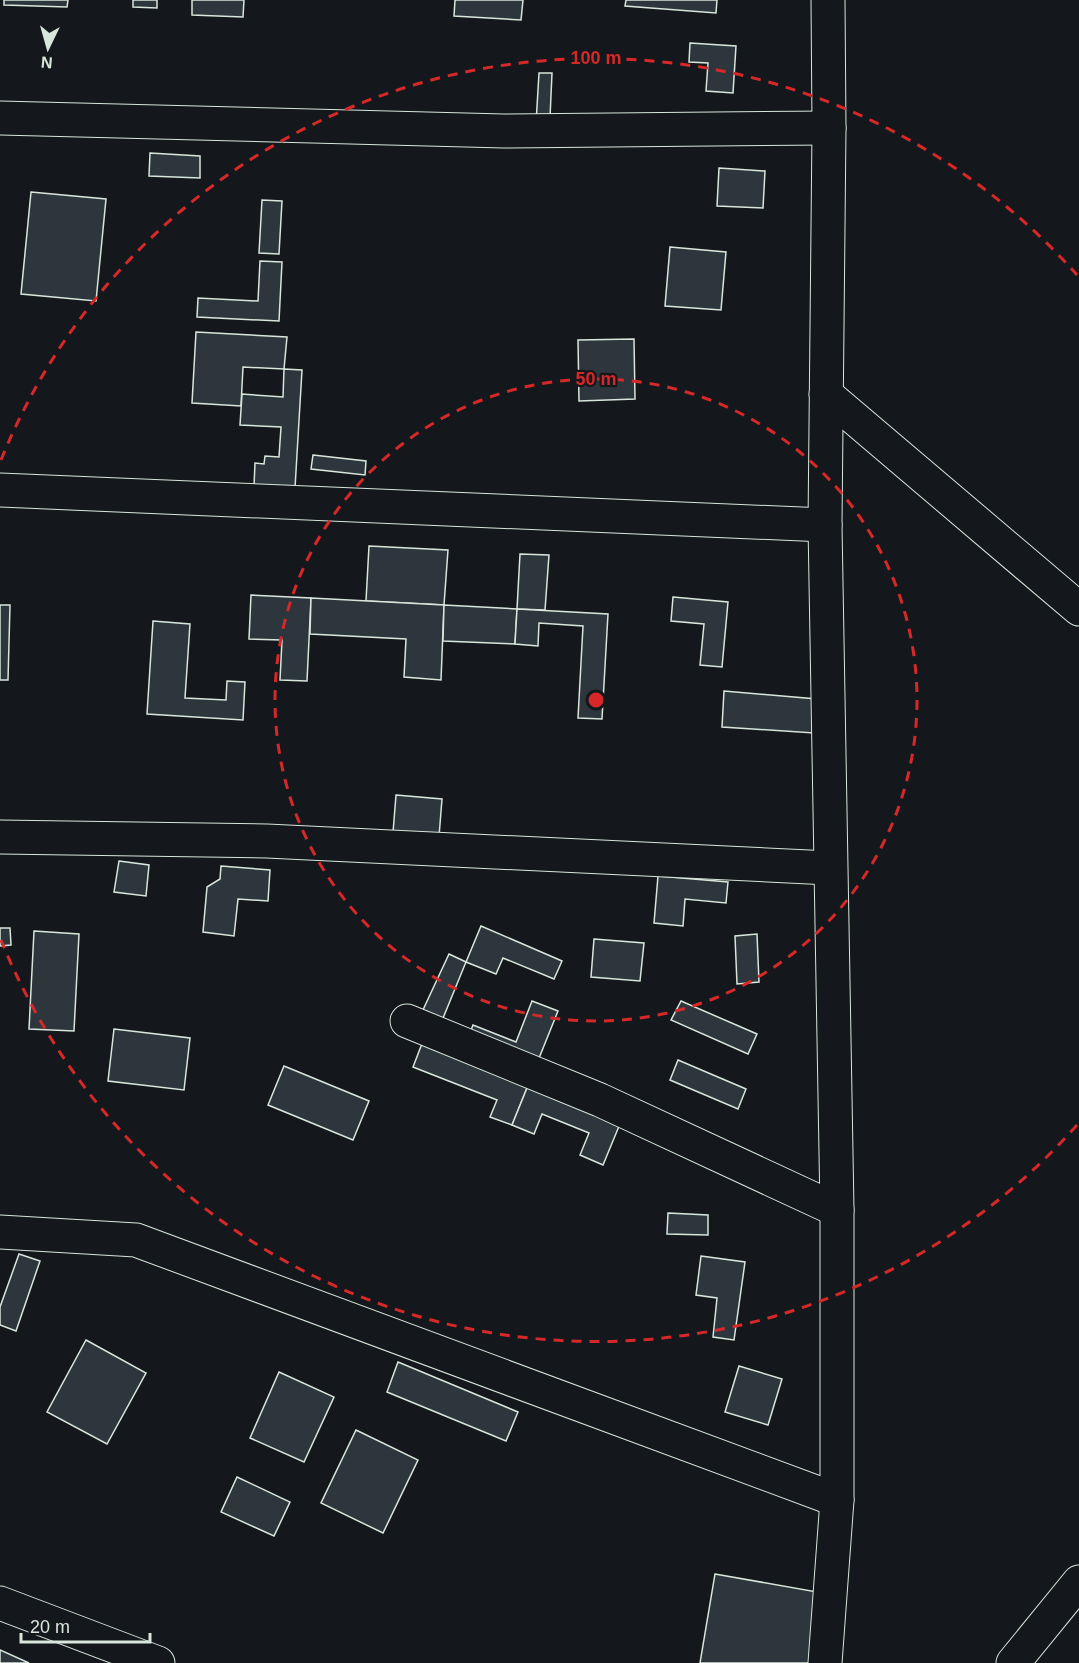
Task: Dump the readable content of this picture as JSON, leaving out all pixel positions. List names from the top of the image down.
{
  "scale_bar": "20 m",
  "north": "bottom",
  "rings": ["100 m", "50 m"]
}
